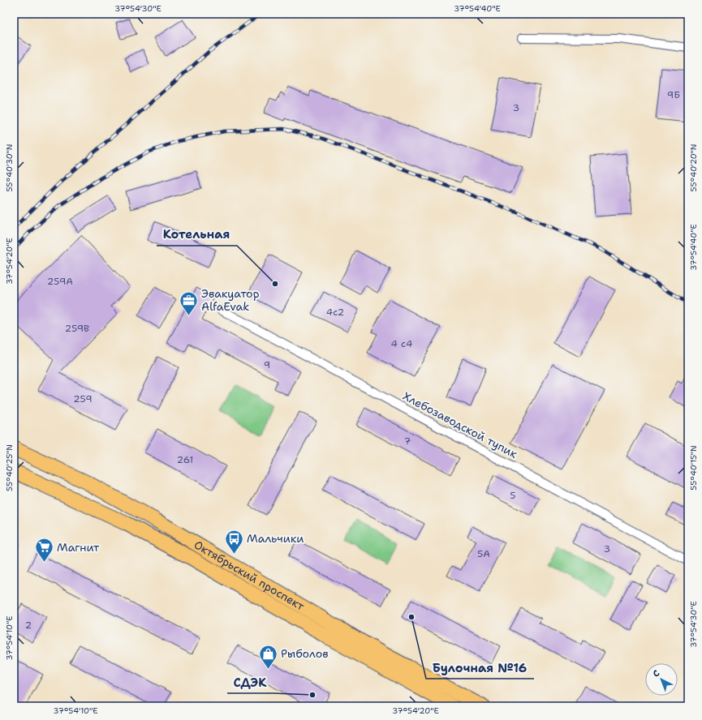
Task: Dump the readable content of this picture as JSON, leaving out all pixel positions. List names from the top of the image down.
{
  "streets": {
    "main road": ["Октябрьский проспект"],
    "street": ["Хлебозаводской тупик"]
  },
  "places": {
    "other": ["Котельная", "Булочная №16", "СДЭК"],
    "office": ["Эвакуатор AlfaEvak"],
    "bus stop": ["Мальчики"],
    "supermarket": ["Магнит"],
    "shop": ["Рыболов"]
  },
  "house_numbers": [
    "9Б",
    "3",
    "259А",
    "4с2",
    "259В",
    "4 с4",
    "9",
    "259",
    "7",
    "261",
    "5",
    "3",
    "5А",
    "2"
  ],
  "north": "top left",
  "coordinates": [
    "37°54'30\"E",
    "37°54'40\"E",
    "55°40'30\"N",
    "55°40'20\"N",
    "37°54'20\"E",
    "55°40'25\"N",
    "55°40'15\"N",
    "37°54'10\"E"
  ]
}
